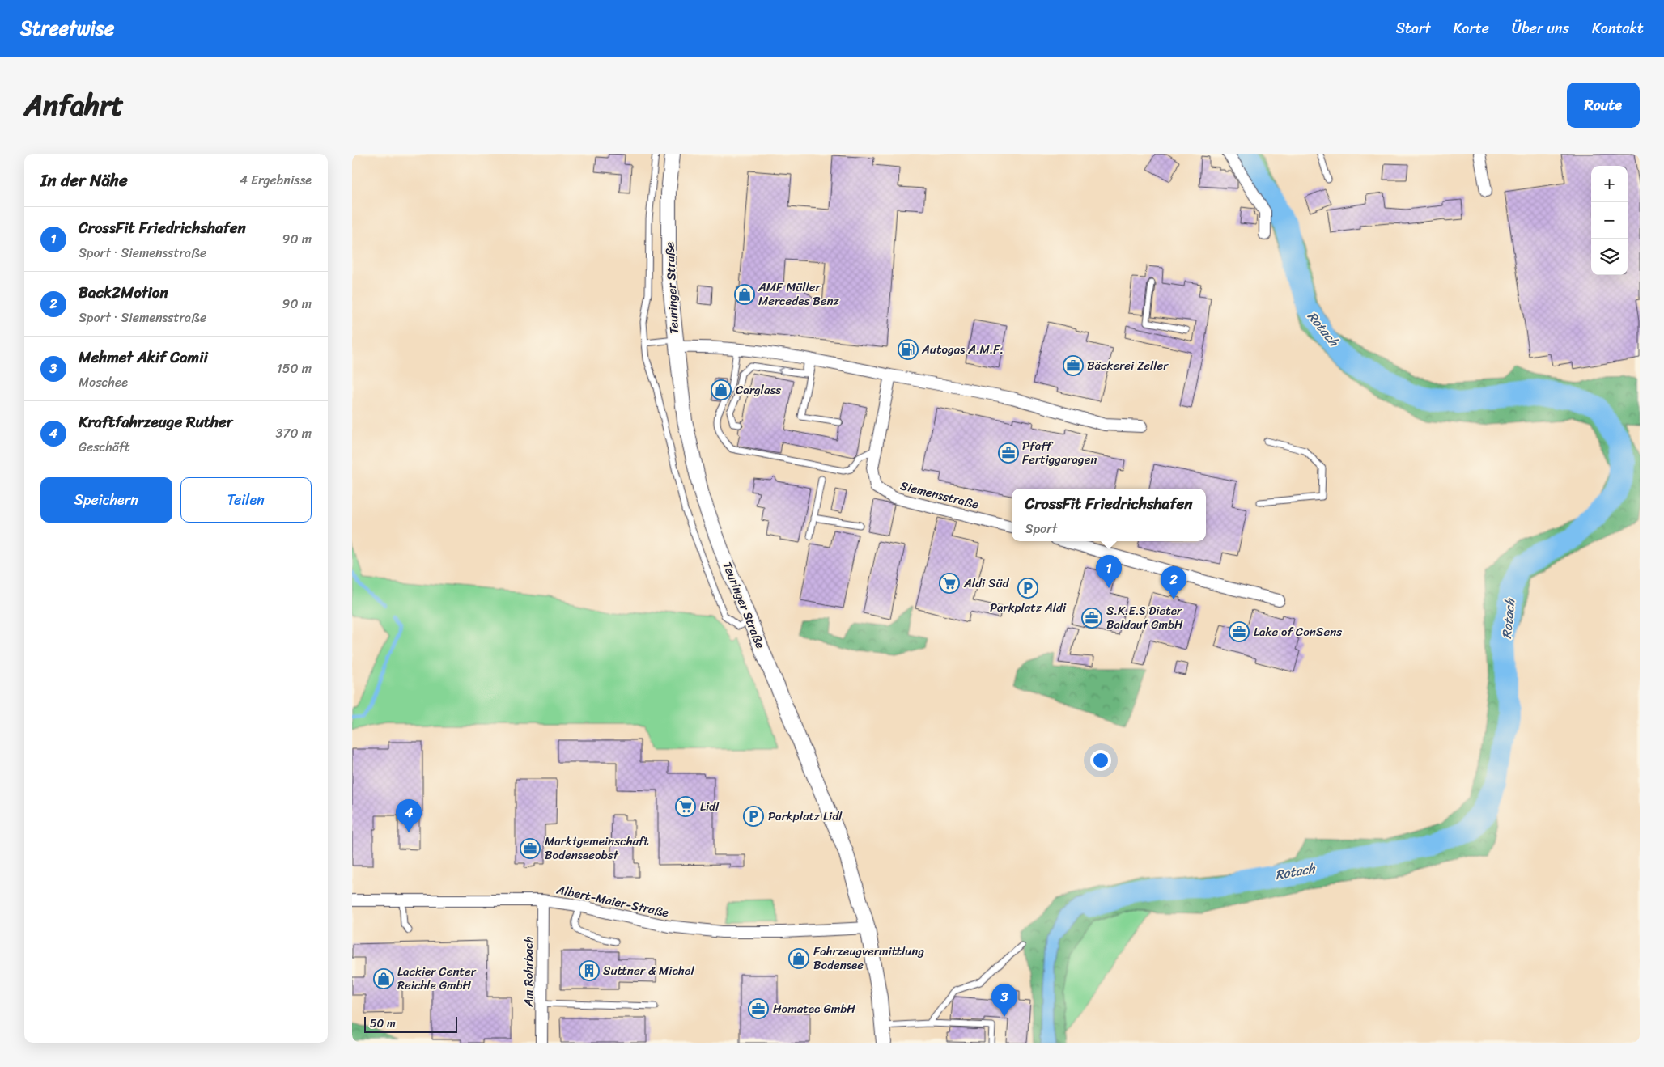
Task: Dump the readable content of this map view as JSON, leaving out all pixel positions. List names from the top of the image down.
{
  "streets": {
    "street": [
      "Teuringer Straße",
      "Siemensstraße",
      "Albert-Maier-Straße",
      "Am Rohrbach"
    ]
  },
  "crossings": [
    ["Teuringer Straße", "Albert-Maier-Straße"],
    ["Albert-Maier-Straße", "Am Rohrbach"]
  ],
  "water": ["Rotach"],
  "places": {
    "shop": [
      "AMF Müller Mercedes Benz",
      "Carglass",
      "Fahrzeugvermittlung Bodensee",
      "Lackier Center Reichle GmbH"
    ],
    "fuel station": ["Autogas A.M.F."],
    "office": [
      "Bäckerei Zeller",
      "Pfaff Fertiggaragen",
      "S.K.E.S Dieter Baldauf GmbH",
      "Lake of ConSens",
      "Marktgemeinschaft Bodenseeobst",
      "Homatec GmbH"
    ],
    "supermarket": ["Aldi Süd", "Lidl"],
    "parking": ["Parkplatz Aldi", "Parkplatz Lidl"],
    "building": ["Suttner & Michel"]
  },
  "scale_bar": "50 m",
  "page": {
    "header": "Streetwise",
    "nav": [
      "Start",
      "Karte",
      "Über uns",
      "Kontakt"
    ],
    "title": "Anfahrt",
    "buttons": [
      "Route",
      ["Speichern", "Teilen"]
    ],
    "heading": ["In der Nähe", "4 Ergebnisse"],
    "map_buttons": ["+", "−"],
    "list": [
      {
        "mark": "1",
        "name": "CrossFit Friedrichshafen",
        "note": "Sport · Siemensstraße",
        "value": "90 m"
      },
      {
        "mark": "2",
        "name": "Back2Motion",
        "note": "Sport · Siemensstraße",
        "value": "90 m"
      },
      {
        "mark": "3",
        "name": "Mehmet Akif Camii",
        "note": "Moschee",
        "value": "150 m"
      },
      {
        "mark": "4",
        "name": "Kraftfahrzeuge Ruther",
        "note": "Geschäft",
        "value": "370 m"
      }
    ],
    "popup": ["CrossFit Friedrichshafen", "Sport"],
    "pins": [
      "1",
      "2",
      "4",
      "3"
    ],
    "scale": "50 m"
  }
}
